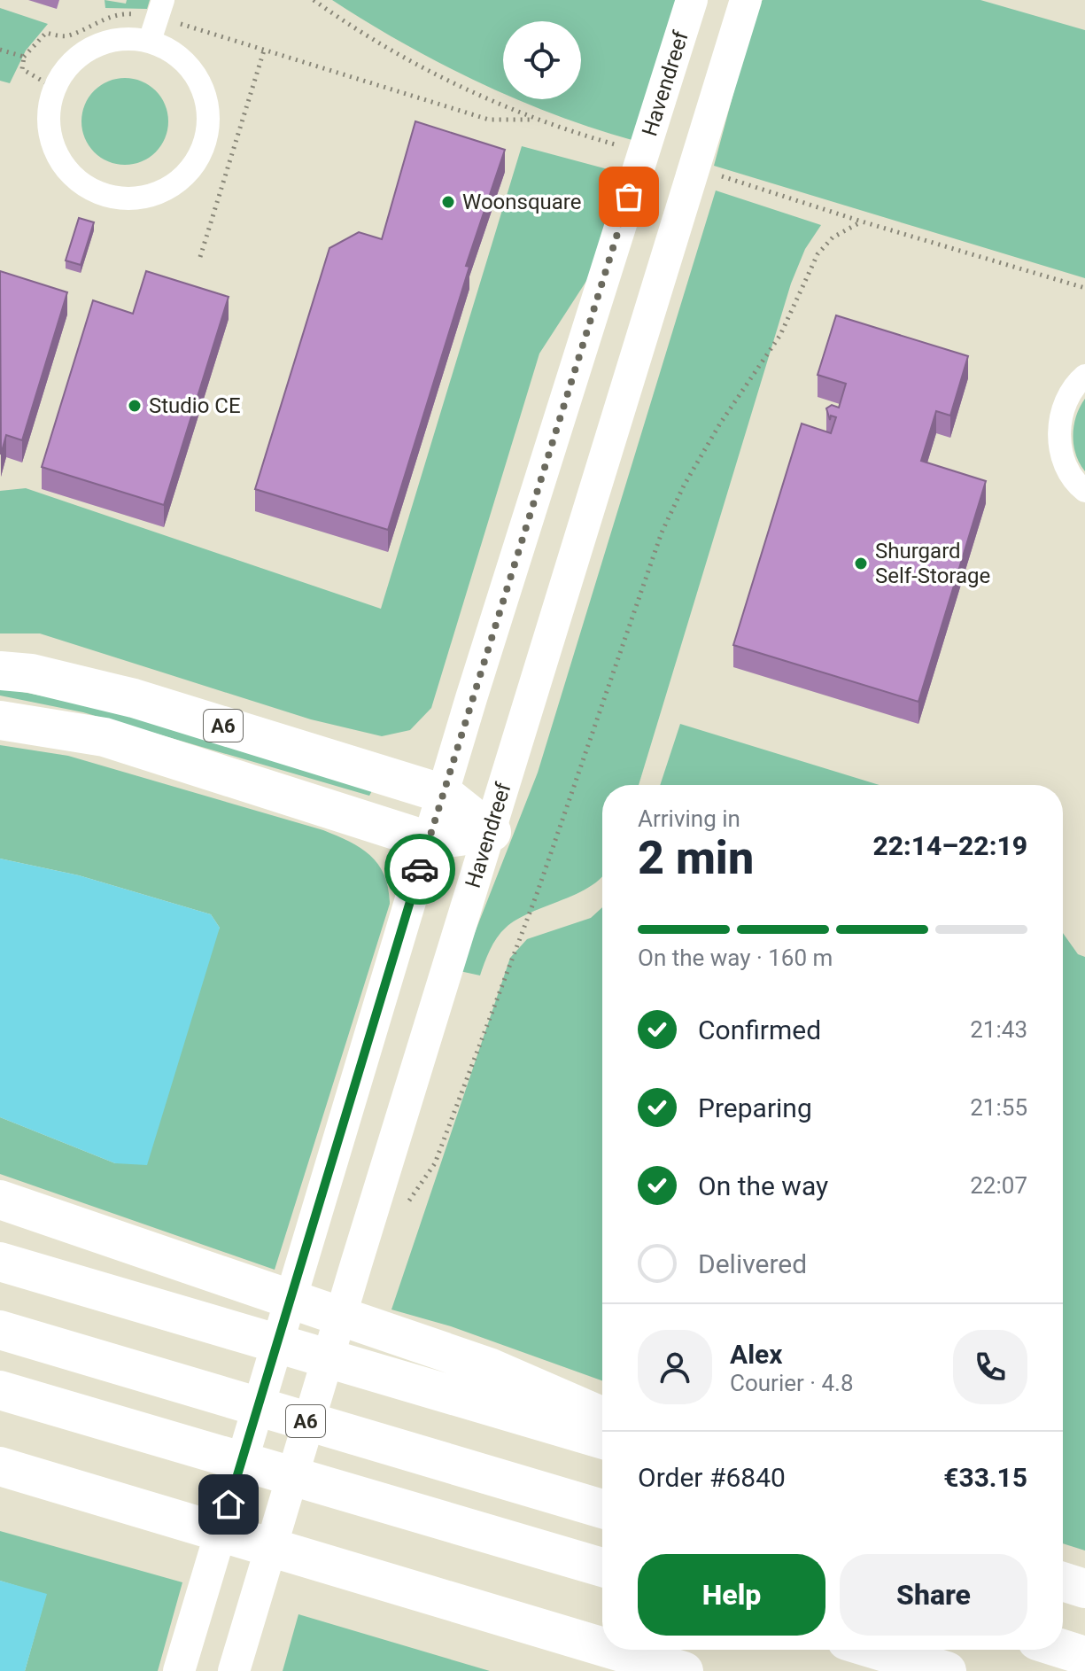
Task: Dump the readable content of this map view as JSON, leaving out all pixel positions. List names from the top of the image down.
{
  "streets": {
    "highway": ["A6"],
    "main road": ["Havendreef"]
  },
  "crossings": [
    ["Havendreef", "A6"]
  ],
  "places": ["Woonsquare", "Studio CE", "Shurgard Self-Storage"],
  "page": {
    "heading": ["2 min", "Arriving in", "22:14–22:19"],
    "panel": [
      "Alex",
      "Courier · 4.8",
      "Order #6840",
      "€33.15"
    ],
    "bar": "On the way · 160 m",
    "list": [
      ["Confirmed", "21:43"],
      ["Preparing", "21:55"],
      ["On the way", "22:07"],
      "Delivered"
    ],
    "buttons": ["Help", "Share"]
  }
}
